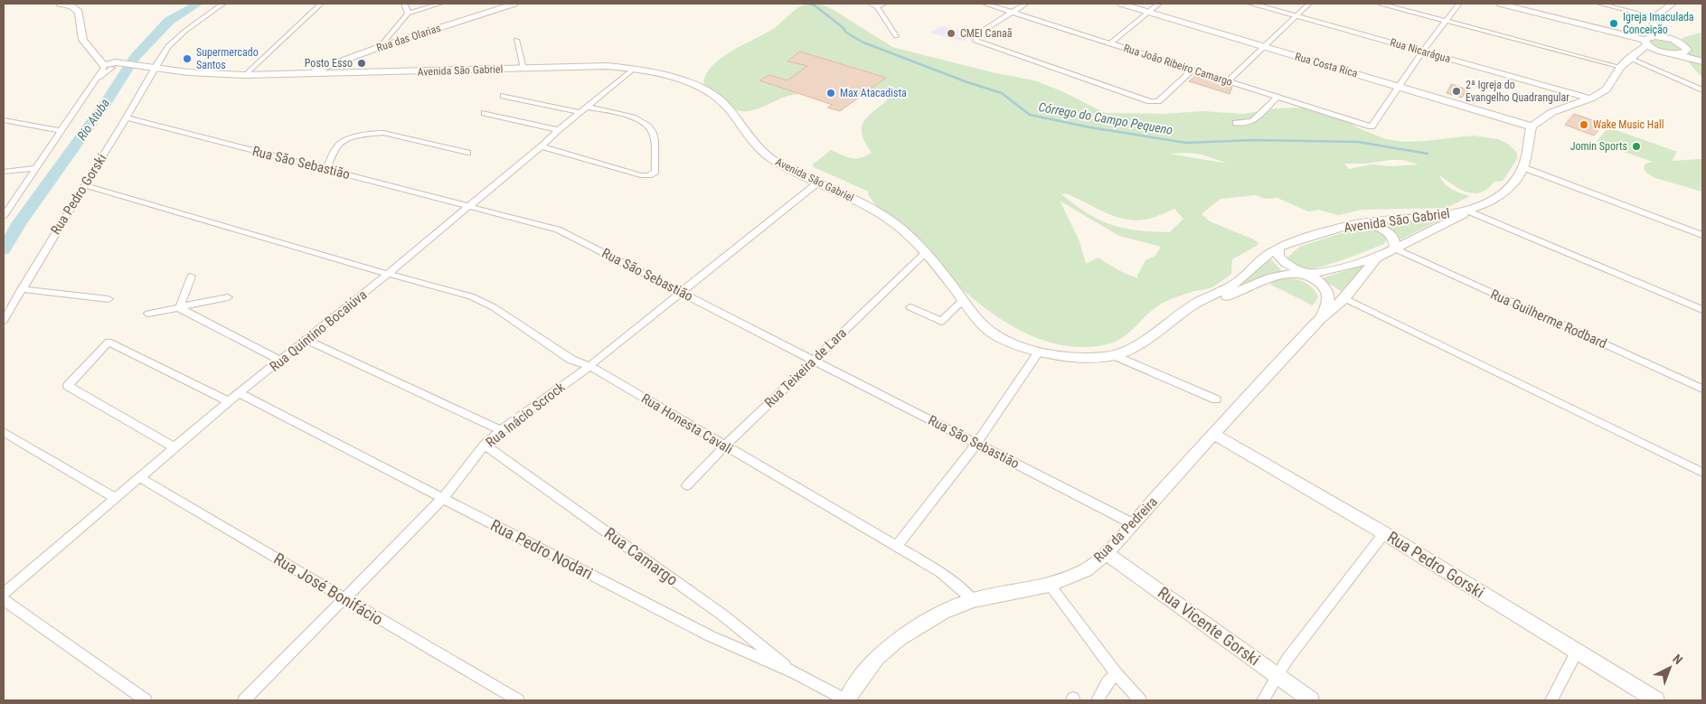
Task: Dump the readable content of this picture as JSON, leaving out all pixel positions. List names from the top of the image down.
{
  "streets": {
    "main road": [
      "Rua das Olarias",
      "Rua Nicarágua",
      "Rua Costa Rica",
      "Avenida São Gabriel",
      "Rua Pedro Gorski",
      "Rua da Pedreira",
      "Rua Vicente Gorski"
    ],
    "street": [
      "Rua João Ribeiro Camargo",
      "Rua São Sebastião",
      "Rua Guilherme Rodbard",
      "Rua Quintino Bocaiúva",
      "Rua Teixeira de Lara",
      "Rua Inácio Scrock",
      "Rua Honesta Cavali",
      "Rua Pedro Nodari",
      "Rua Camargo",
      "Rua José Bonifácio"
    ]
  },
  "crossings": [
    ["Rua das Olarias", "Avenida São Gabriel"],
    ["Rua João Ribeiro Camargo", "Rua Costa Rica"],
    ["Rua Costa Rica", "Avenida São Gabriel"],
    ["Avenida São Gabriel", "Rua Pedro Gorski"],
    ["Avenida São Gabriel", "Rua Guilherme Rodbard"],
    ["Avenida São Gabriel", "Rua Quintino Bocaiúva"],
    ["Avenida São Gabriel", "Rua Teixeira de Lara"],
    ["Avenida São Gabriel", "Rua Inácio Scrock"],
    ["Avenida São Gabriel", "Rua da Pedreira"],
    ["Rua São Sebastião", "Rua Pedro Gorski"],
    ["Rua São Sebastião", "Rua Quintino Bocaiúva"],
    ["Rua São Sebastião", "Rua Teixeira de Lara"],
    ["Rua São Sebastião", "Rua Inácio Scrock"],
    ["Rua São Sebastião", "Rua da Pedreira"],
    ["Rua Pedro Gorski", "Rua Honesta Cavali"],
    ["Rua Pedro Gorski", "Rua da Pedreira"],
    ["Rua Quintino Bocaiúva", "Rua Honesta Cavali"],
    ["Rua Quintino Bocaiúva", "Rua Pedro Nodari"],
    ["Rua Quintino Bocaiúva", "Rua José Bonifácio"],
    ["Rua Teixeira de Lara", "Rua Honesta Cavali"],
    ["Rua Inácio Scrock", "Rua Honesta Cavali"],
    ["Rua Inácio Scrock", "Rua Pedro Nodari"],
    ["Rua Inácio Scrock", "Rua Camargo"],
    ["Rua Inácio Scrock", "Rua José Bonifácio"],
    ["Rua Honesta Cavali", "Rua da Pedreira"],
    ["Rua da Pedreira", "Rua Pedro Nodari"],
    ["Rua da Pedreira", "Rua Vicente Gorski"],
    ["Rua Pedro Nodari", "Rua Camargo"]
  ],
  "water": ["Córrego do Campo Pequeno", "Rio Atuba"],
  "places": [
    "Igreja Imaculada Conceição",
    "CMEI Canaã",
    "Supermercado Santos",
    "Posto Esso",
    "2ª Igreja do Evangelho Quadrangular",
    "Max Atacadista",
    "Wake Music Hall",
    "Jomin Sports"
  ],
  "north": "top right"
}
